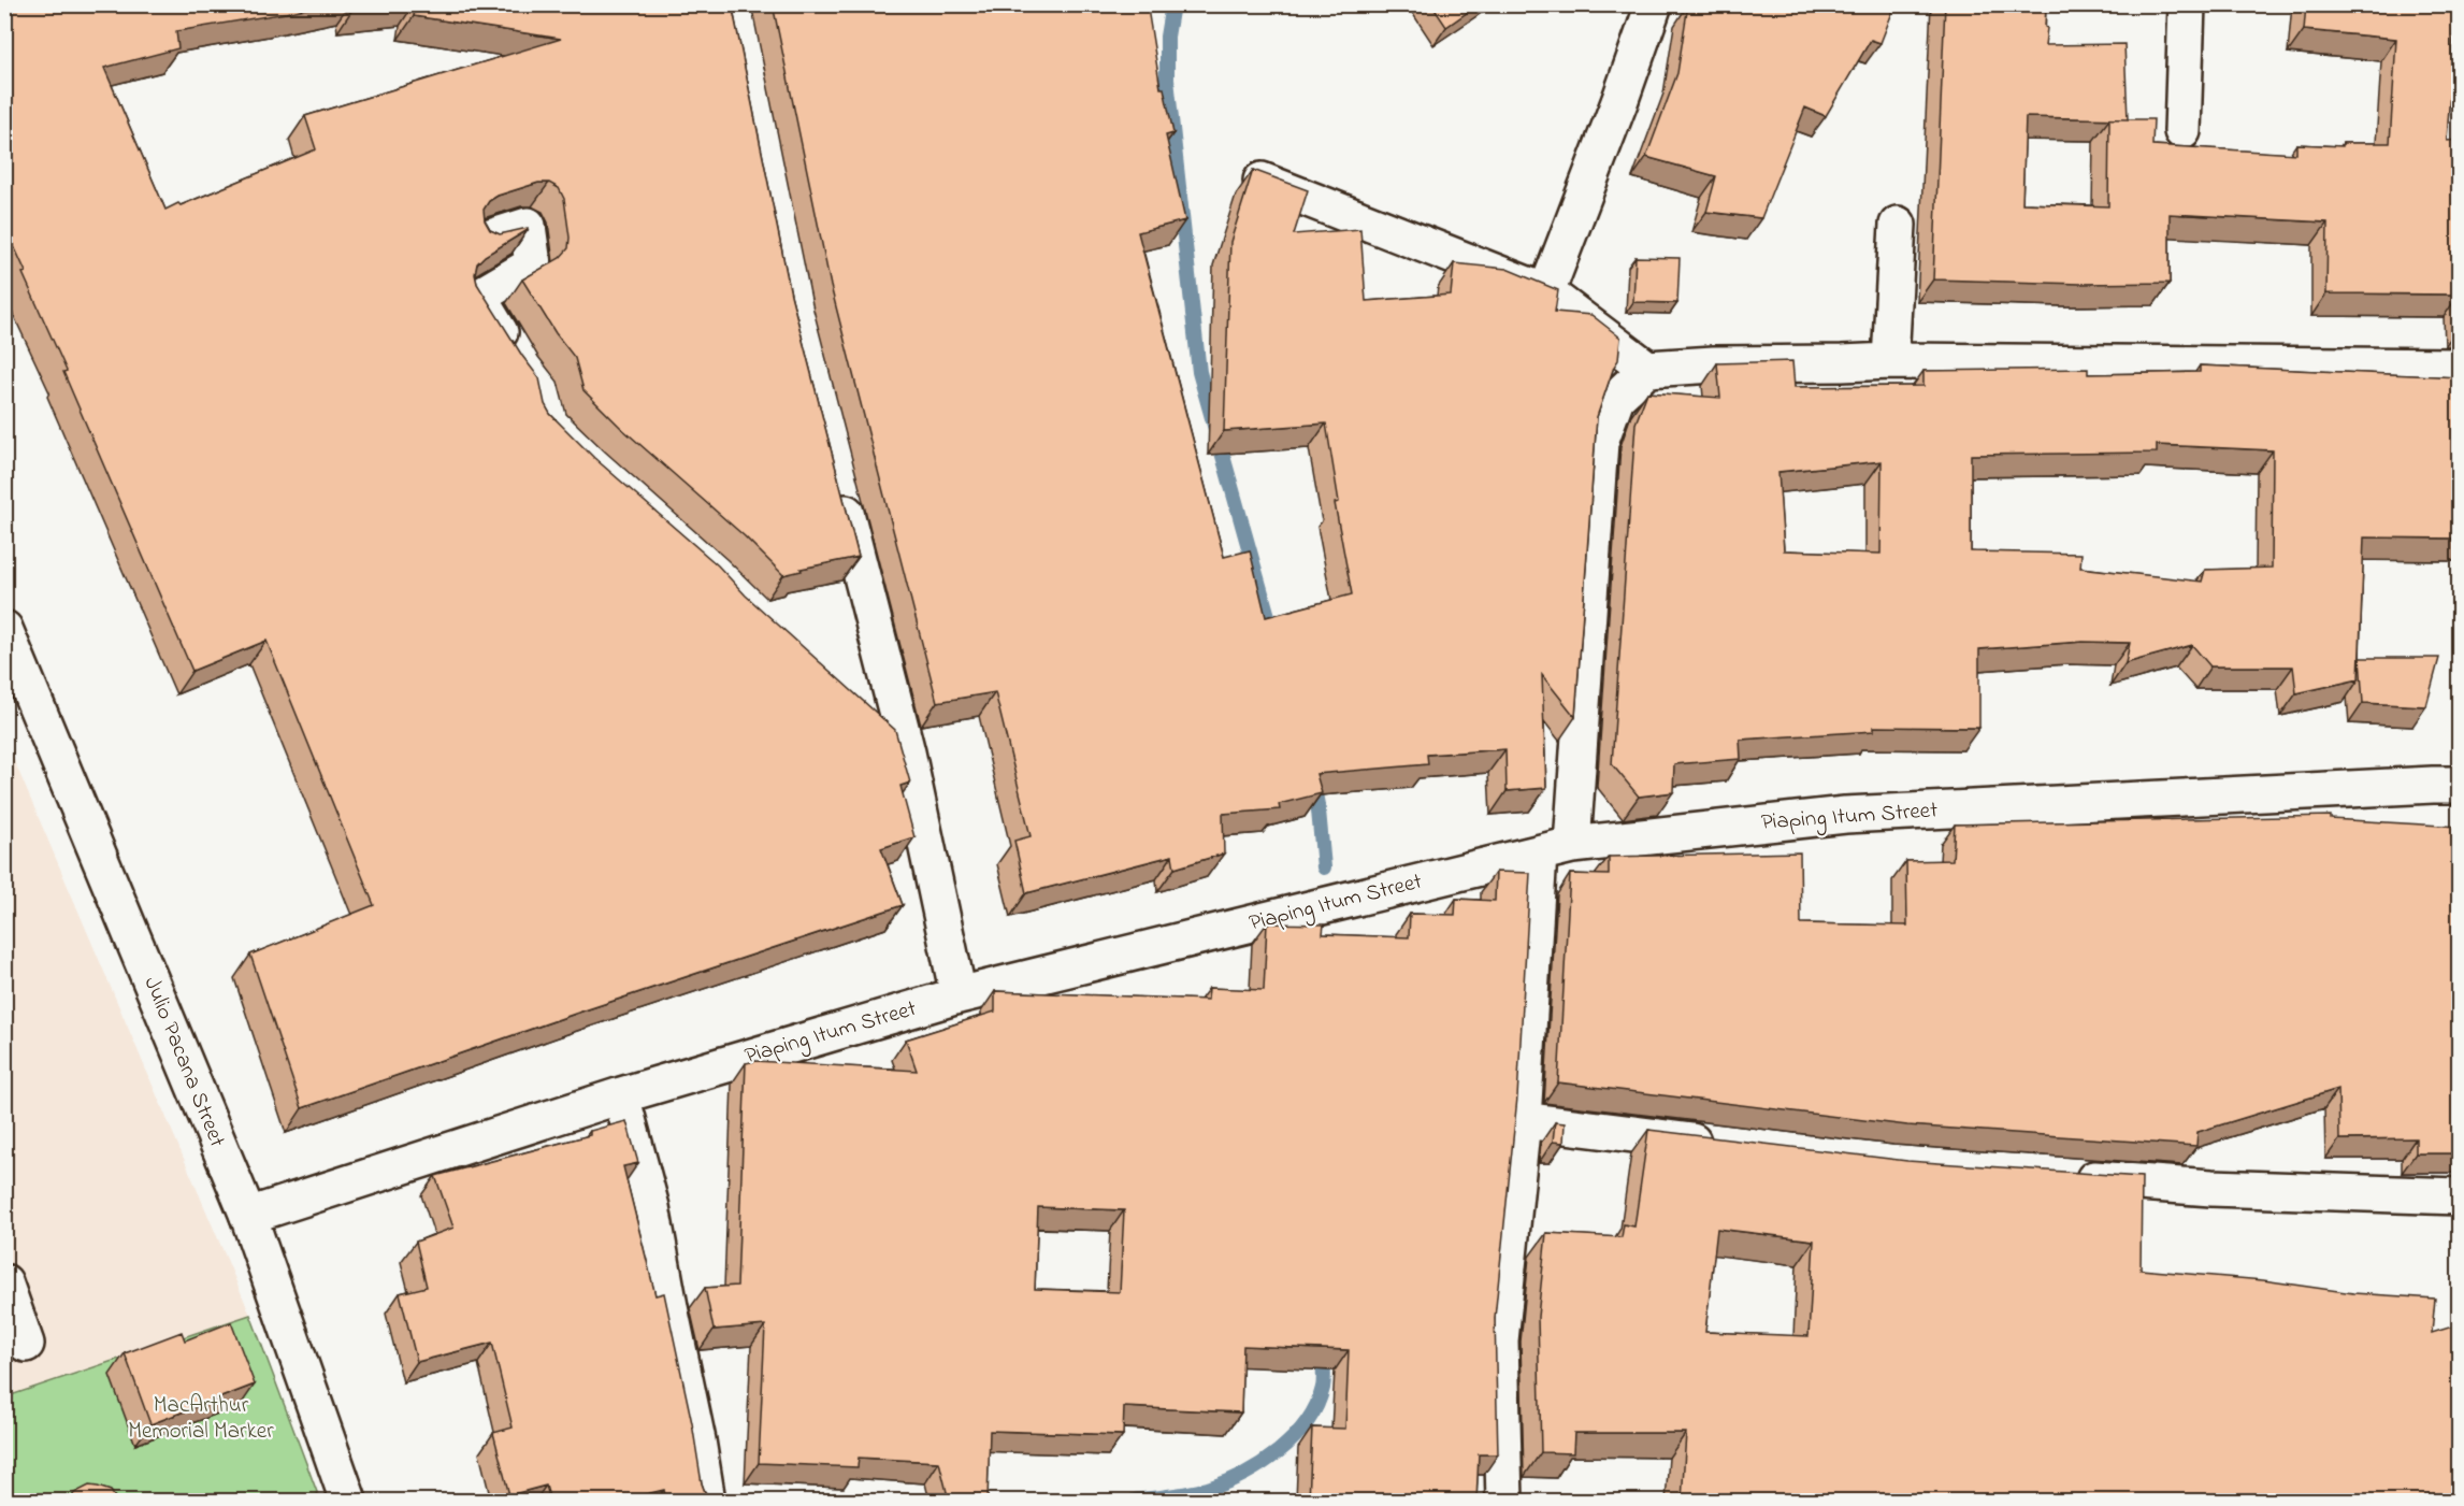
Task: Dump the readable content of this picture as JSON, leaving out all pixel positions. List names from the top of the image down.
{
  "streets": {
    "street": ["Piaping Itum Street", "Julio Pacana Street"]
  },
  "crossings": [
    ["Piaping Itum Street", "Julio Pacana Street"]
  ],
  "parks": ["MacArthur Memorial Marker"]
}
